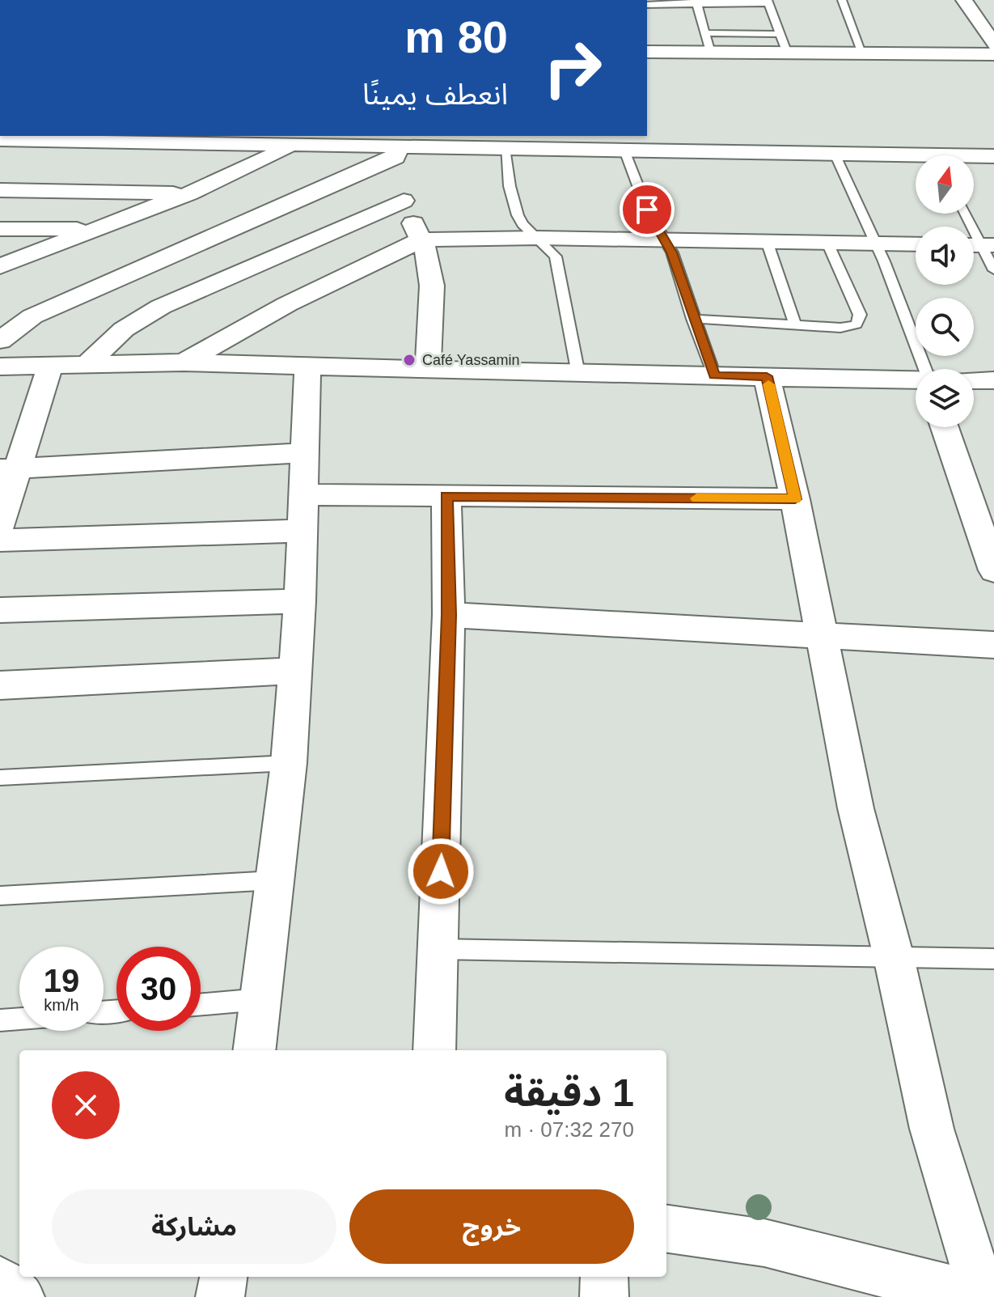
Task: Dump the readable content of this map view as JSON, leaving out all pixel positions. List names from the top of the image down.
{
  "places": ["Café Yassamin"],
  "north": "top",
  "page": {
    "turn": ["80 m", "انعطف يمينًا"],
    "speed": "19 km/h",
    "limit": "30",
    "heading": ["1 دقيقة", "270 m · 07:32"],
    "buttons": ["خروج", "مشاركة"]
  }
}
